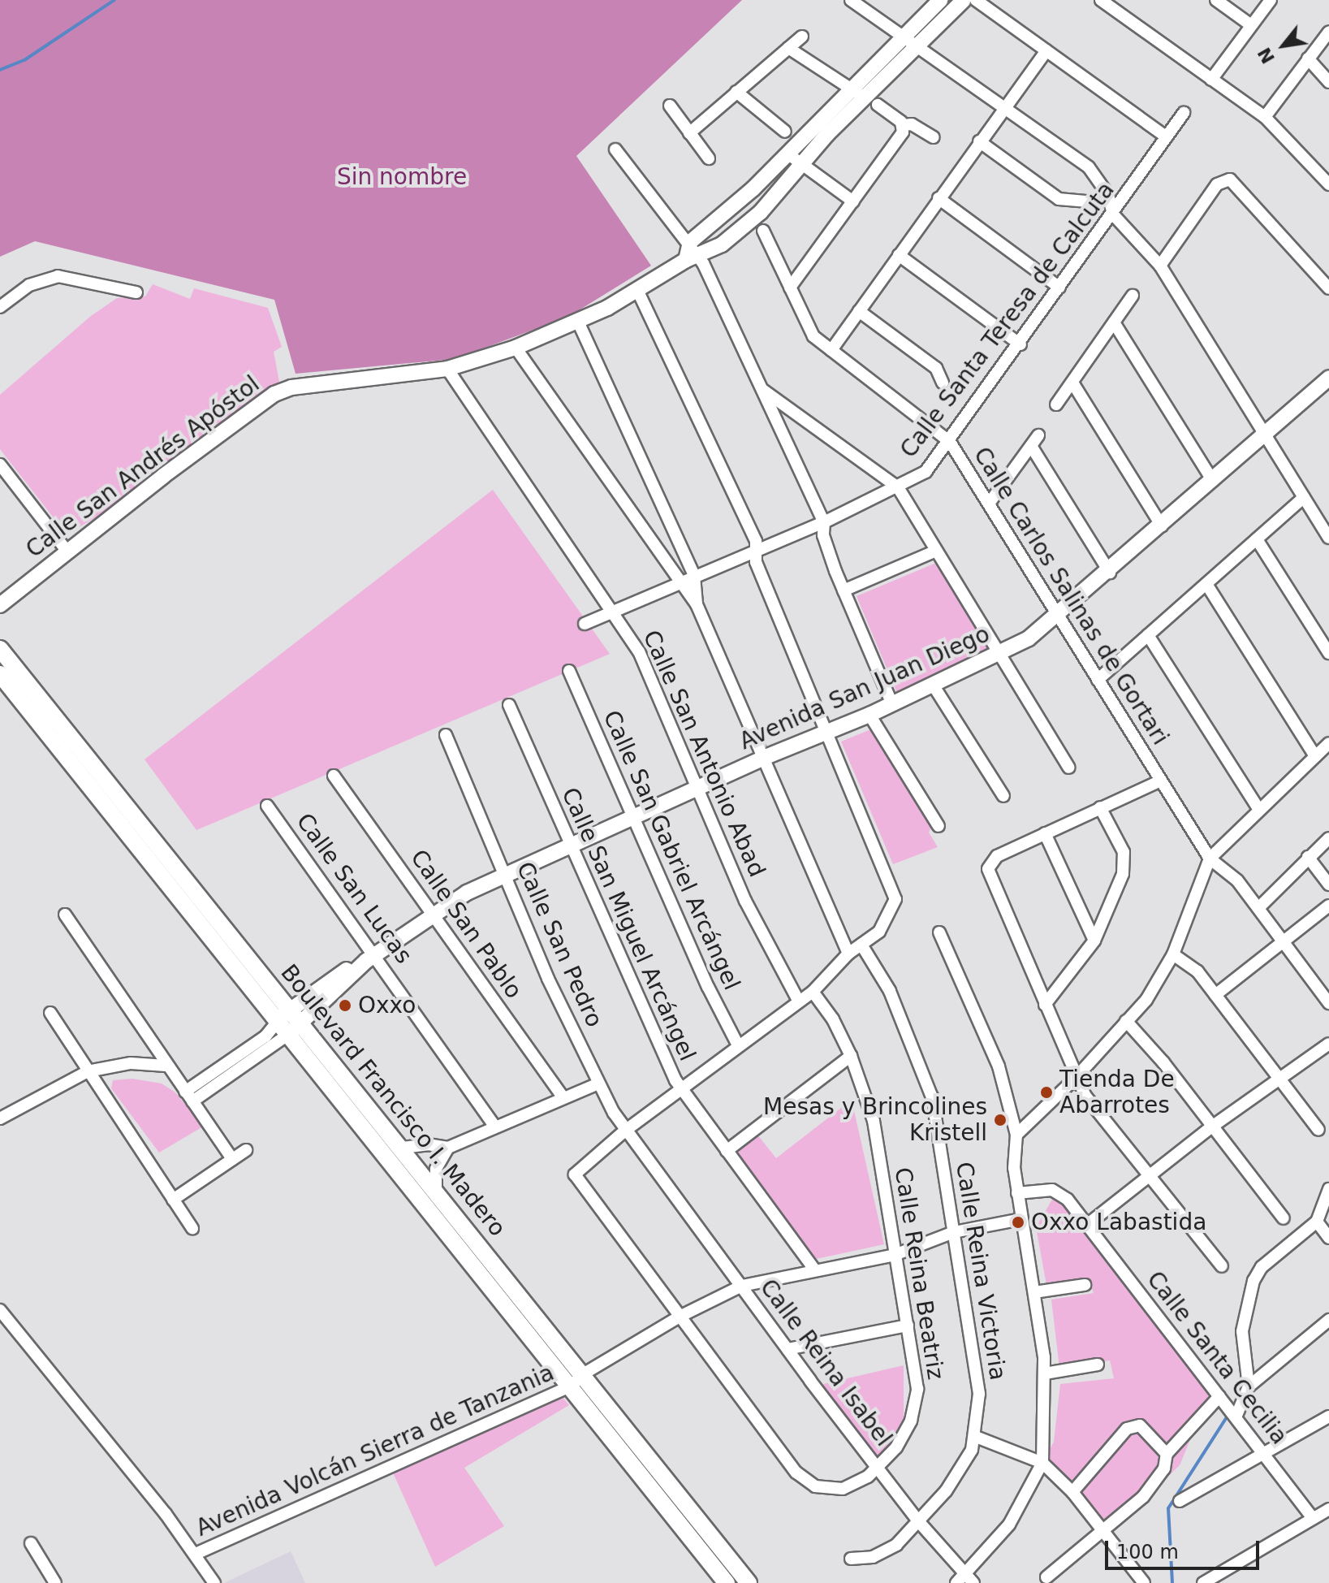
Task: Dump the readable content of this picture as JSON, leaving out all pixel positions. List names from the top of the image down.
{
  "streets": {
    "main road": ["Boulevard Francisco I. Madero"],
    "street": [
      "Calle Santa Teresa de Calcuta",
      "Calle San Andrés Apóstol",
      "Calle Carlos Salinas de Gortari",
      "Avenida San Juan Diego",
      "Calle San Antonio Abad",
      "Calle San Gabriel Arcángel",
      "Calle San Lucas",
      "Calle San Pablo",
      "Calle San Miguel Arcángel",
      "Calle San Pedro",
      "Calle Reina Victoria",
      "Calle Reina Beatriz",
      "Calle Santa Cecilia",
      "Calle Reina Isabel",
      "Avenida Volcán Sierra de Tanzania"
    ]
  },
  "crossings": [
    ["Calle Santa Teresa de Calcuta", "Calle Carlos Salinas de Gortari"],
    ["Calle Santa Teresa de Calcuta", "Calle San Antonio Abad"],
    ["Calle San Andrés Apóstol", "Calle San Antonio Abad"],
    ["Calle Carlos Salinas de Gortari", "Avenida San Juan Diego"],
    ["Avenida San Juan Diego", "Calle San Antonio Abad"],
    ["Avenida San Juan Diego", "Calle San Gabriel Arcángel"],
    ["Avenida San Juan Diego", "Calle San Lucas"],
    ["Avenida San Juan Diego", "Calle San Pablo"],
    ["Avenida San Juan Diego", "Calle San Miguel Arcángel"],
    ["Avenida San Juan Diego", "Calle San Pedro"],
    ["Avenida San Juan Diego", "Boulevard Francisco I. Madero"],
    ["Calle San Miguel Arcángel", "Avenida Volcán Sierra de Tanzania"],
    ["Calle San Pedro", "Calle Reina Beatriz"],
    ["Calle San Pedro", "Calle Reina Isabel"],
    ["Boulevard Francisco I. Madero", "Avenida Volcán Sierra de Tanzania"],
    ["Calle Reina Victoria", "Calle Reina Isabel"],
    ["Calle Reina Victoria", "Avenida Volcán Sierra de Tanzania"],
    ["Calle Reina Beatriz", "Calle Reina Isabel"],
    ["Calle Reina Beatriz", "Avenida Volcán Sierra de Tanzania"],
    ["Calle Reina Isabel", "Avenida Volcán Sierra de Tanzania"]
  ],
  "parks": ["Sin nombre"],
  "places": [
    "Oxxo",
    "Tienda De Abarrotes",
    "Mesas y Brincolines Kristell",
    "Oxxo Labastida"
  ],
  "scale_bar": "100 m",
  "north": "bottom left"
}
